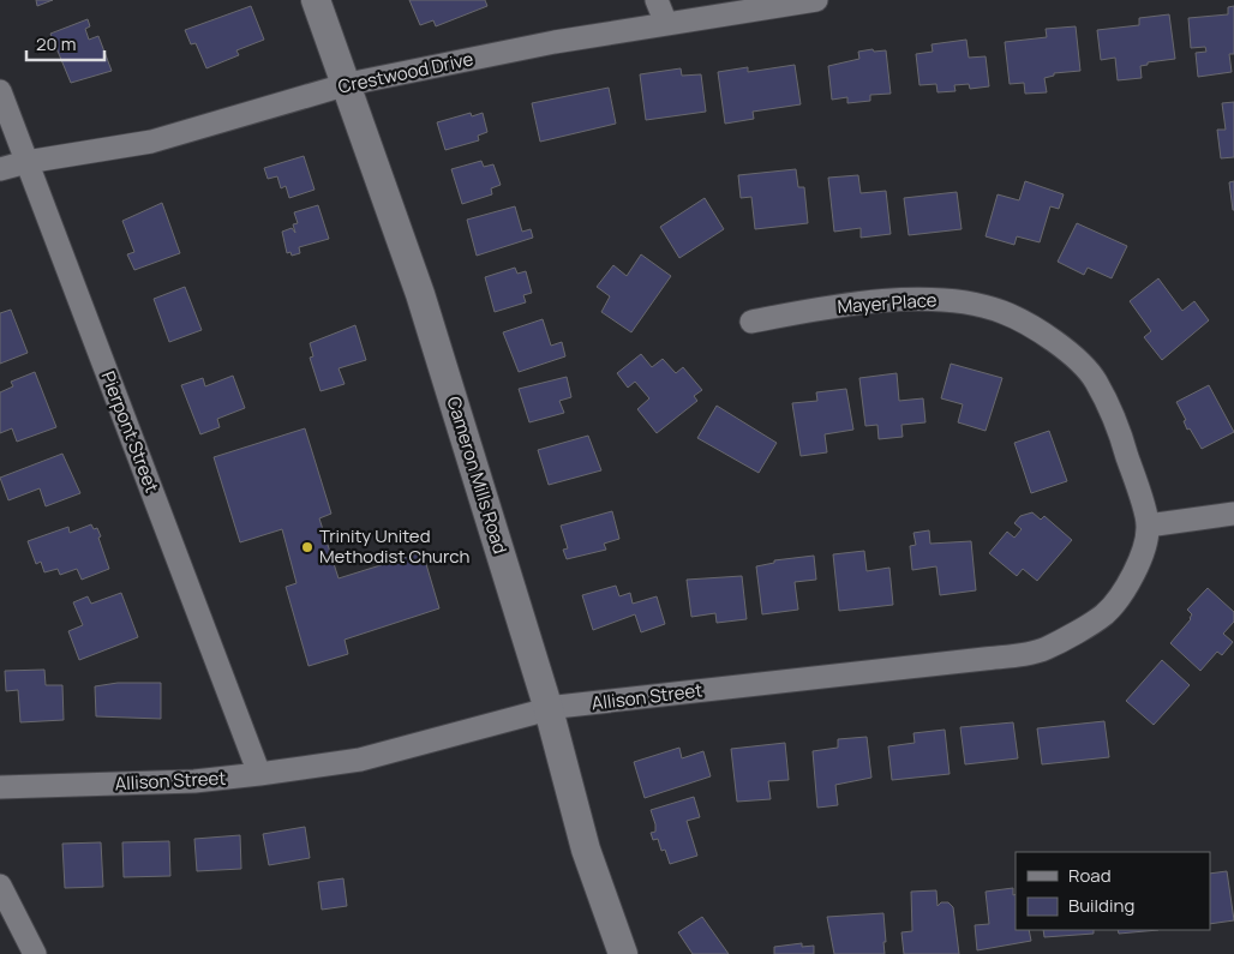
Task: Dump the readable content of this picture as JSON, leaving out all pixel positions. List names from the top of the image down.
{
  "streets": {
    "street": [
      "Crestwood Drive",
      "Mayer Place",
      "Pierpont Street",
      "Cameron Mills Road",
      "Allison Street"
    ]
  },
  "crossings": [
    ["Crestwood Drive", "Pierpont Street"],
    ["Crestwood Drive", "Cameron Mills Road"],
    ["Mayer Place", "Allison Street"],
    ["Pierpont Street", "Allison Street"],
    ["Cameron Mills Road", "Allison Street"]
  ],
  "places": ["Trinity United Methodist Church"],
  "legend": ["Road", "Building"],
  "scale_bar": "20 m"
}
